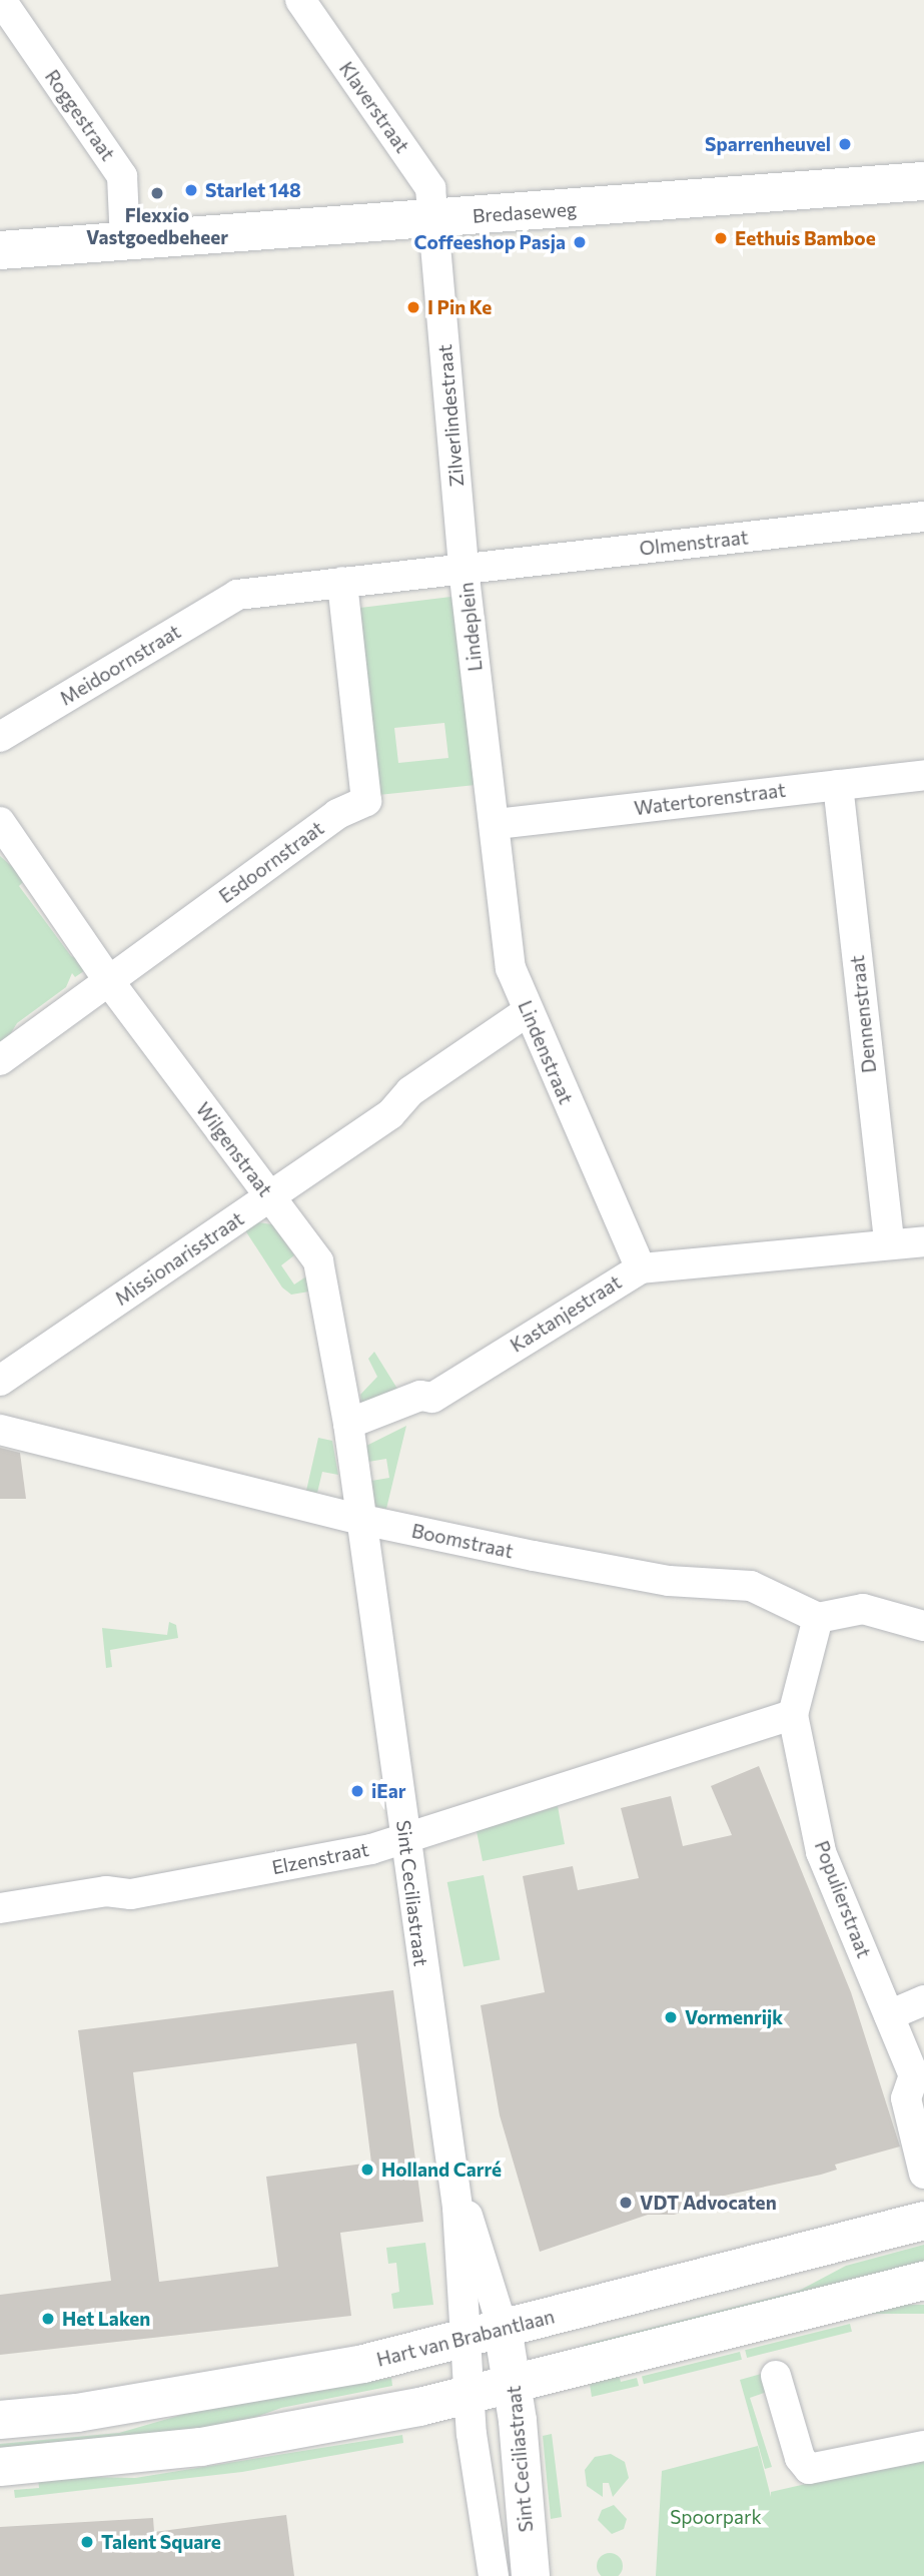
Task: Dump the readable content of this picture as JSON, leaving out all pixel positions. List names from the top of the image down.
{
  "streets": {
    "street": [
      "Klaverstraat",
      "Roggestraat",
      "Bredaseweg",
      "Zilverlindestraat",
      "Olmenstraat",
      "Lindeplein",
      "Meidoornstraat",
      "Watertorenstraat",
      "Esdoornstraat",
      "Dennenstraat",
      "Lindenstraat",
      "Wilgenstraat",
      "Missionarisstraat",
      "Kastanjestraat",
      "Boomstraat",
      "Elzenstraat",
      "Sint Ceciliastraat",
      "Populierstraat",
      "Hart van Brabantlaan"
    ]
  },
  "crossings": [
    ["Klaverstraat", "Bredaseweg"],
    ["Klaverstraat", "Zilverlindestraat"],
    ["Roggestraat", "Bredaseweg"],
    ["Bredaseweg", "Zilverlindestraat"],
    ["Zilverlindestraat", "Olmenstraat"],
    ["Zilverlindestraat", "Lindeplein"],
    ["Olmenstraat", "Lindeplein"],
    ["Lindeplein", "Meidoornstraat"],
    ["Lindeplein", "Watertorenstraat"],
    ["Lindeplein", "Esdoornstraat"],
    ["Lindeplein", "Lindenstraat"],
    ["Watertorenstraat", "Dennenstraat"],
    ["Watertorenstraat", "Lindenstraat"],
    ["Esdoornstraat", "Wilgenstraat"],
    ["Dennenstraat", "Kastanjestraat"],
    ["Lindenstraat", "Missionarisstraat"],
    ["Lindenstraat", "Kastanjestraat"],
    ["Wilgenstraat", "Missionarisstraat"],
    ["Wilgenstraat", "Kastanjestraat"],
    ["Wilgenstraat", "Boomstraat"],
    ["Wilgenstraat", "Sint Ceciliastraat"],
    ["Boomstraat", "Sint Ceciliastraat"],
    ["Boomstraat", "Populierstraat"],
    ["Elzenstraat", "Sint Ceciliastraat"],
    ["Elzenstraat", "Populierstraat"],
    ["Sint Ceciliastraat", "Hart van Brabantlaan"]
  ],
  "parks": ["Spoorpark"],
  "places": [
    "Sparrenheuvel",
    "Starlet 148",
    "Flexxio Vastgoedbeheer",
    "Eethuis Bamboe",
    "Coffeeshop Pasja",
    "I Pin Ke",
    "iEar",
    "Vormenrijk",
    "Holland Carré",
    "VDT Advocaten",
    "Het Laken",
    "Talent Square"
  ]
}
